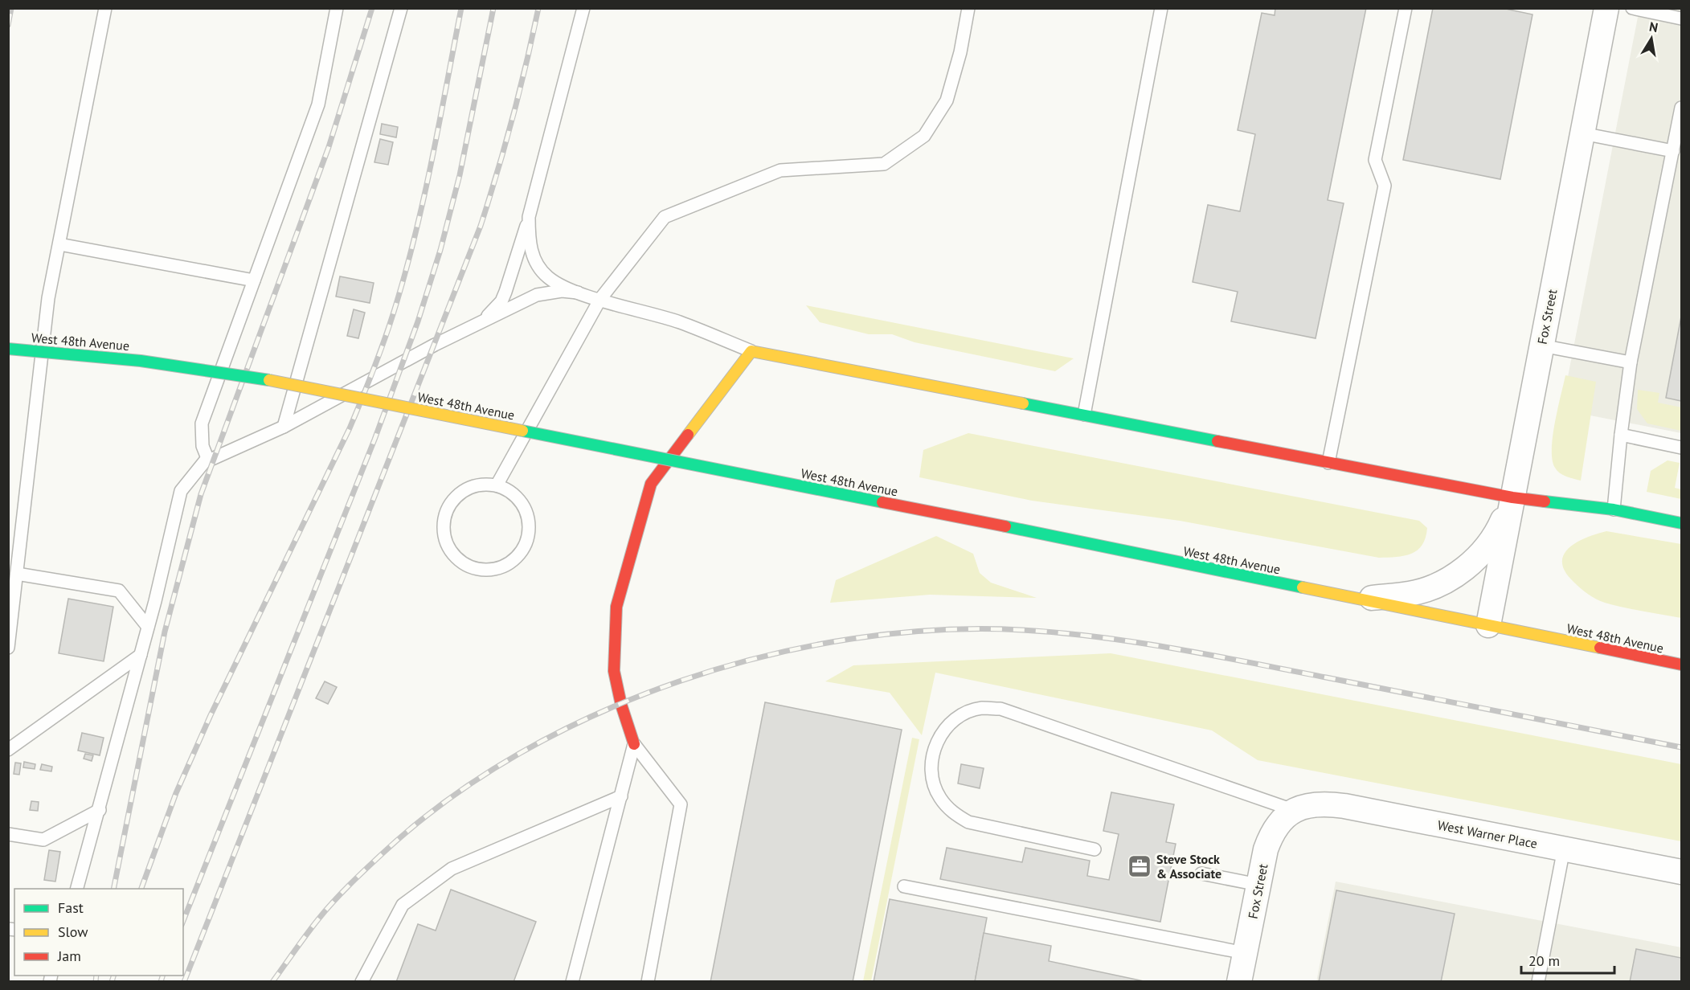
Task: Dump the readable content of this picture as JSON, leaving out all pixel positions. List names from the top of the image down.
{
  "streets": {
    "street": ["Fox Street", "West 48th Avenue", "West Warner Place"]
  },
  "crossings": [
    ["Fox Street", "West 48th Avenue"],
    ["Fox Street", "West Warner Place"]
  ],
  "places": {
    "office": ["Steve Stock & Associate"]
  },
  "legend": ["Fast", "Slow", "Jam"],
  "scale_bar": "20 m",
  "north": "top"
}
